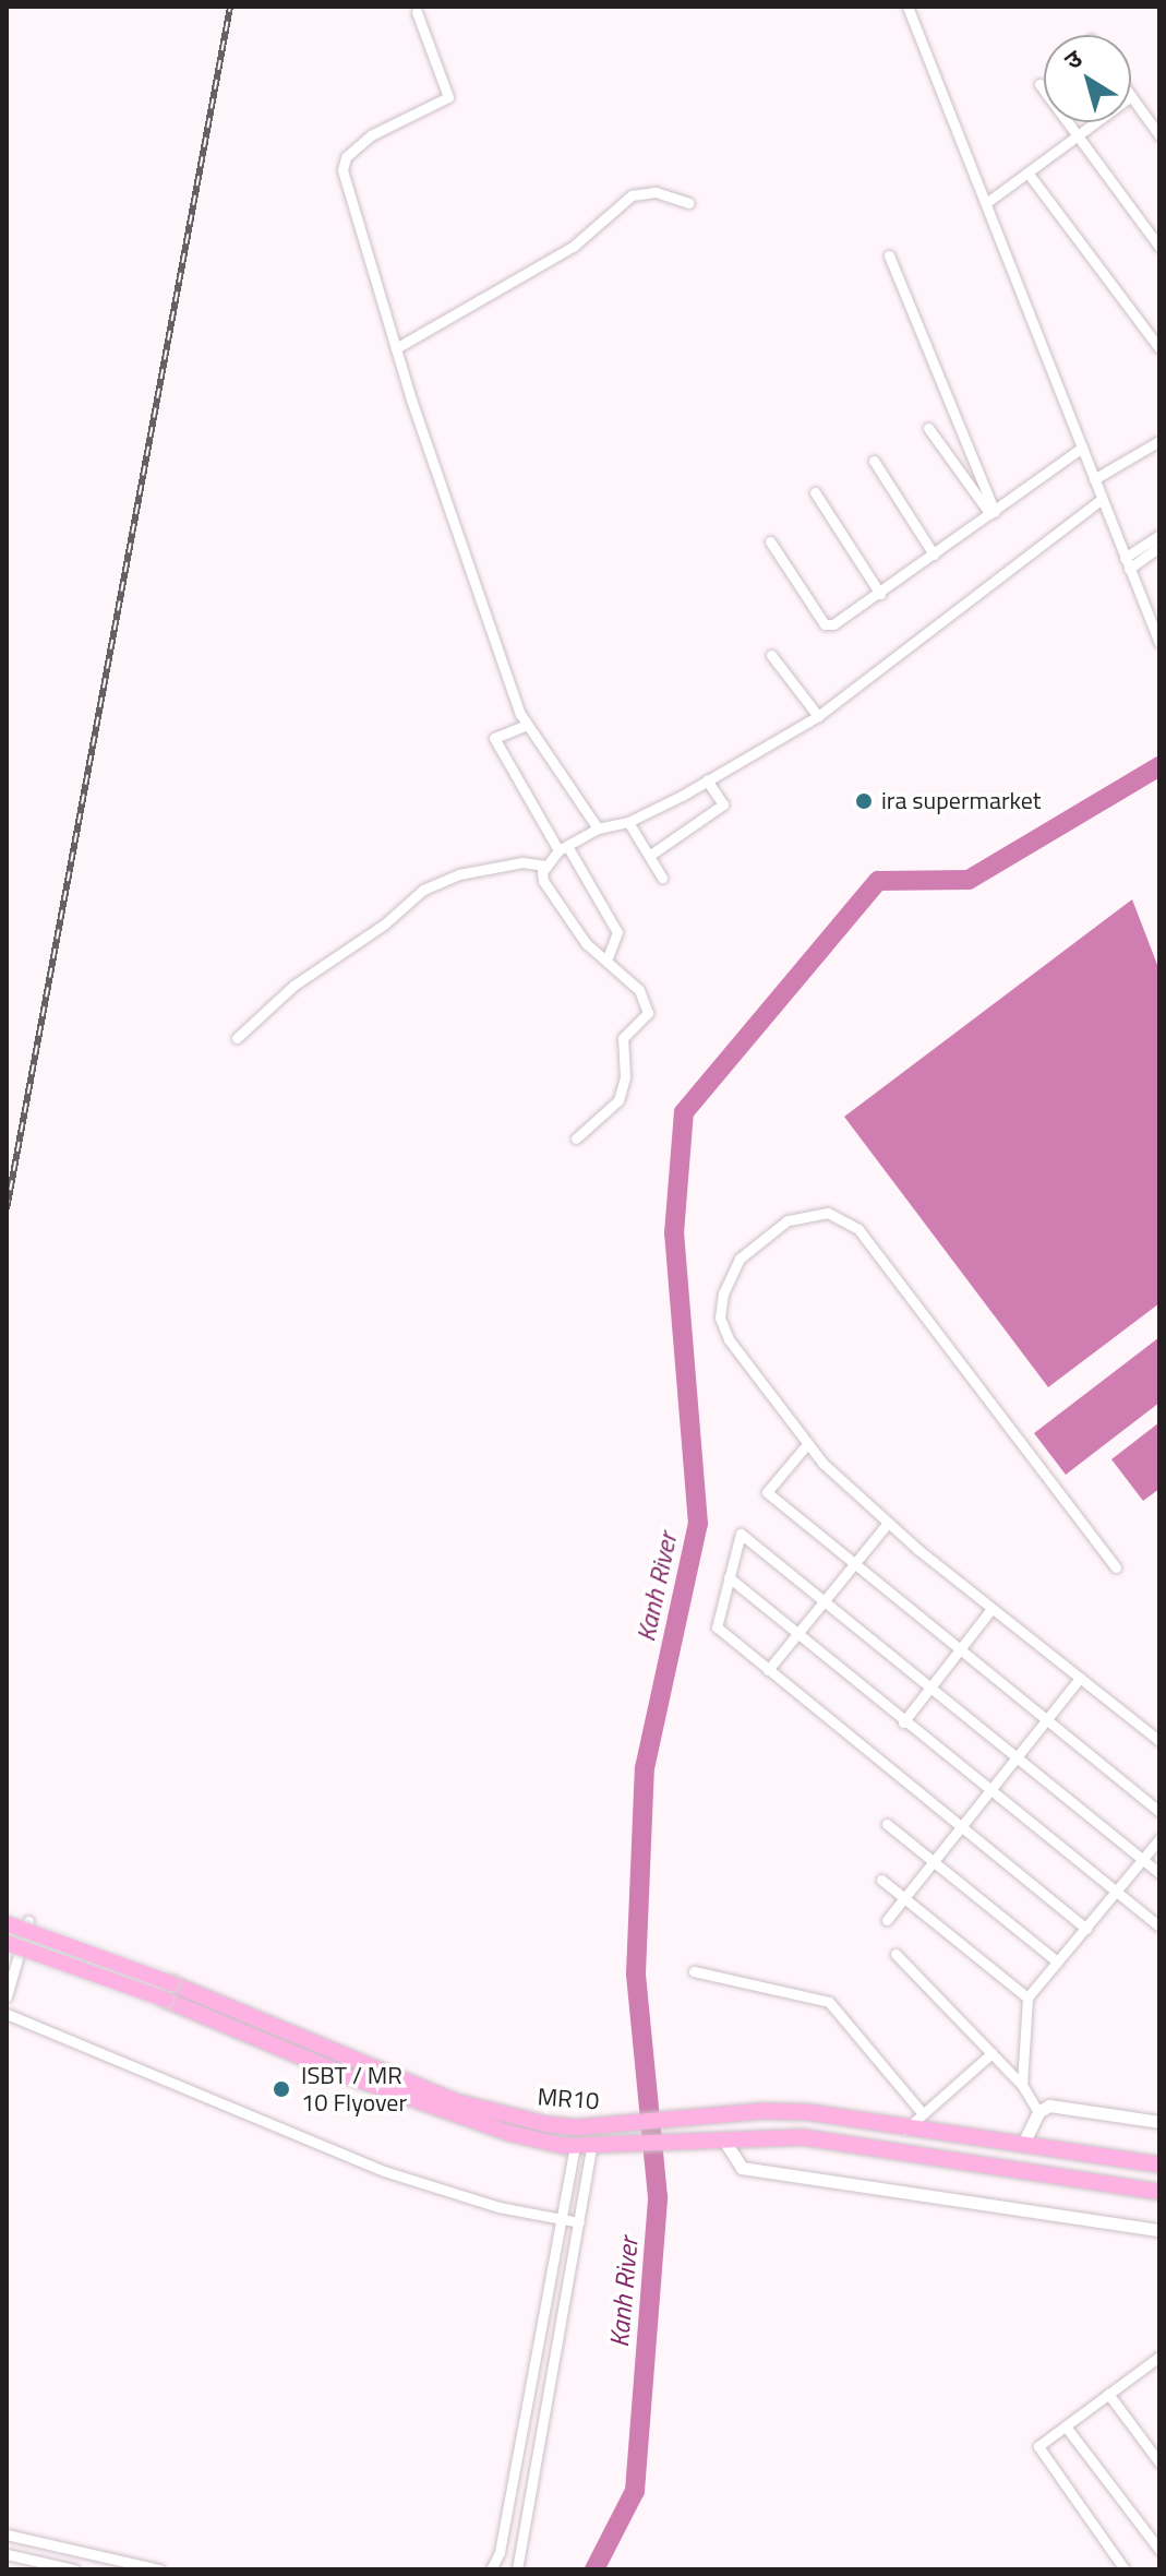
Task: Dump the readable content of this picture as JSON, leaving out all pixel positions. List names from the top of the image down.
{
  "streets": {
    "main road": ["MR10"]
  },
  "water": ["Kanh River"],
  "places": ["ira supermarket", "ISBT / MR 10 Flyover"],
  "north": "top left"
}
